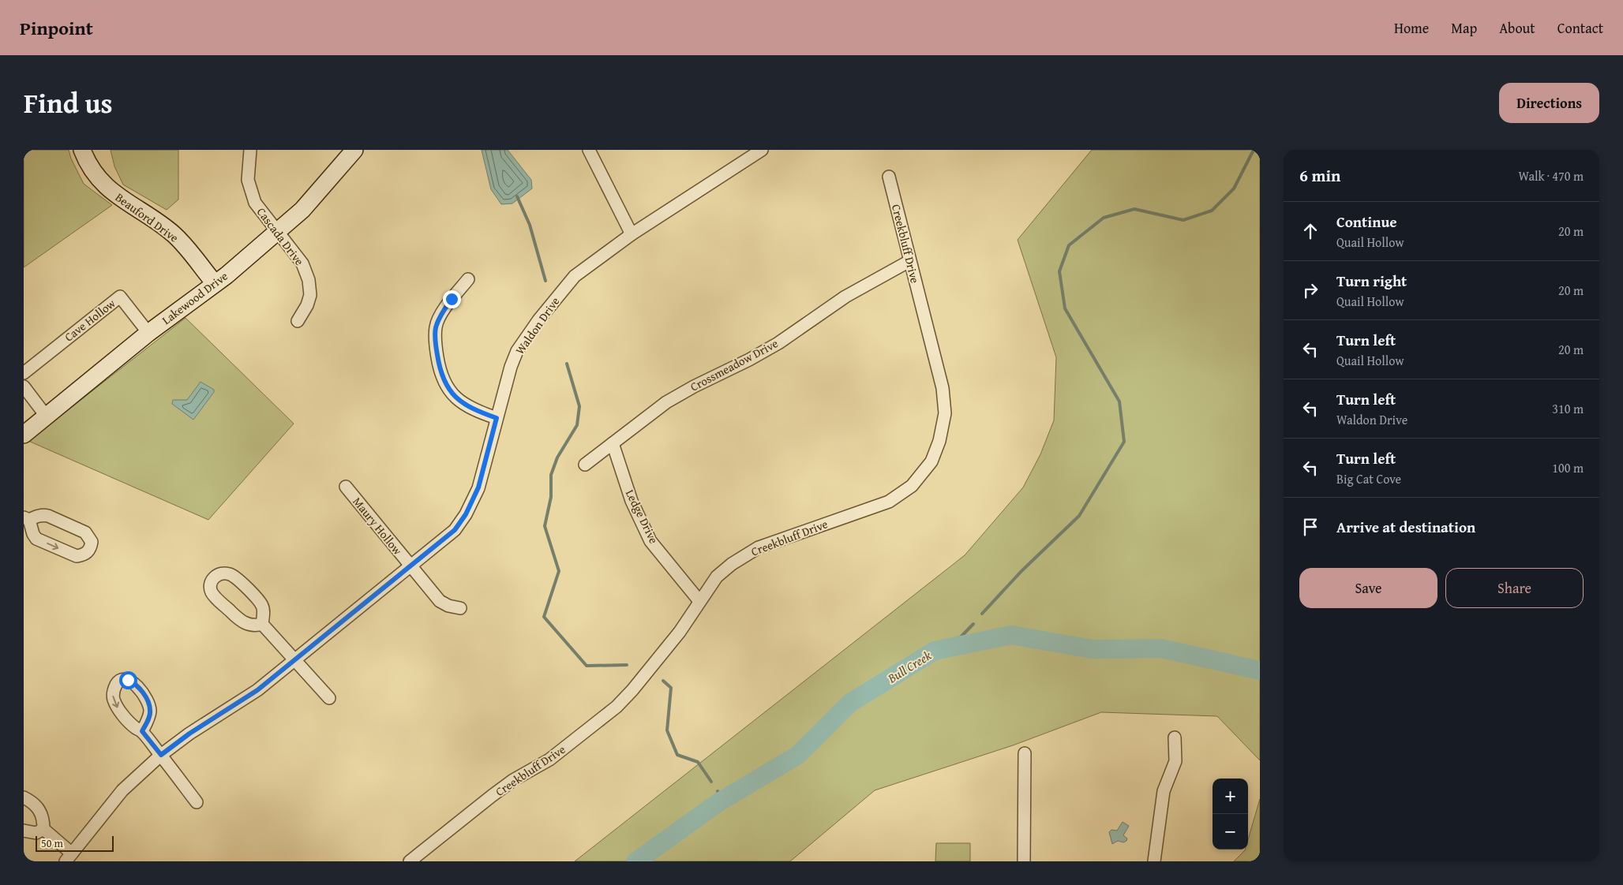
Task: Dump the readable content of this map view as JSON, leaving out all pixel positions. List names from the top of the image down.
{
  "streets": {
    "street": [
      "Beauford Drive",
      "Cascada Drive",
      "Creekbluff Drive",
      "Lakewood Drive",
      "Cave Hollow",
      "Waldon Drive",
      "Crossmeadow Drive",
      "Ledge Drive",
      "Maury Hollow"
    ]
  },
  "crossings": [
    ["Beauford Drive", "Lakewood Drive"],
    ["Cascada Drive", "Lakewood Drive"],
    ["Creekbluff Drive", "Crossmeadow Drive"],
    ["Creekbluff Drive", "Ledge Drive"],
    ["Lakewood Drive", "Cave Hollow"],
    ["Waldon Drive", "Maury Hollow"],
    ["Crossmeadow Drive", "Ledge Drive"]
  ],
  "water": ["Bull Creek"],
  "scale_bar": "50 m",
  "page": {
    "header": "Pinpoint",
    "nav": [
      "Home",
      "Map",
      "About",
      "Contact"
    ],
    "title": "Find us",
    "buttons": [
      "Directions",
      ["Save", "Share"]
    ],
    "heading": ["6 min", "Walk · 470 m"],
    "list": [
      ["Continue", "Quail Hollow", "20 m"],
      ["Turn right", "Quail Hollow", "20 m"],
      ["Turn left", "Quail Hollow", "20 m"],
      ["Turn left", "Waldon Drive", "310 m"],
      ["Turn left", "Big Cat Cove", "100 m"],
      "Arrive at destination"
    ],
    "map_buttons": ["+", "−"],
    "scale": "50 m"
  }
}
